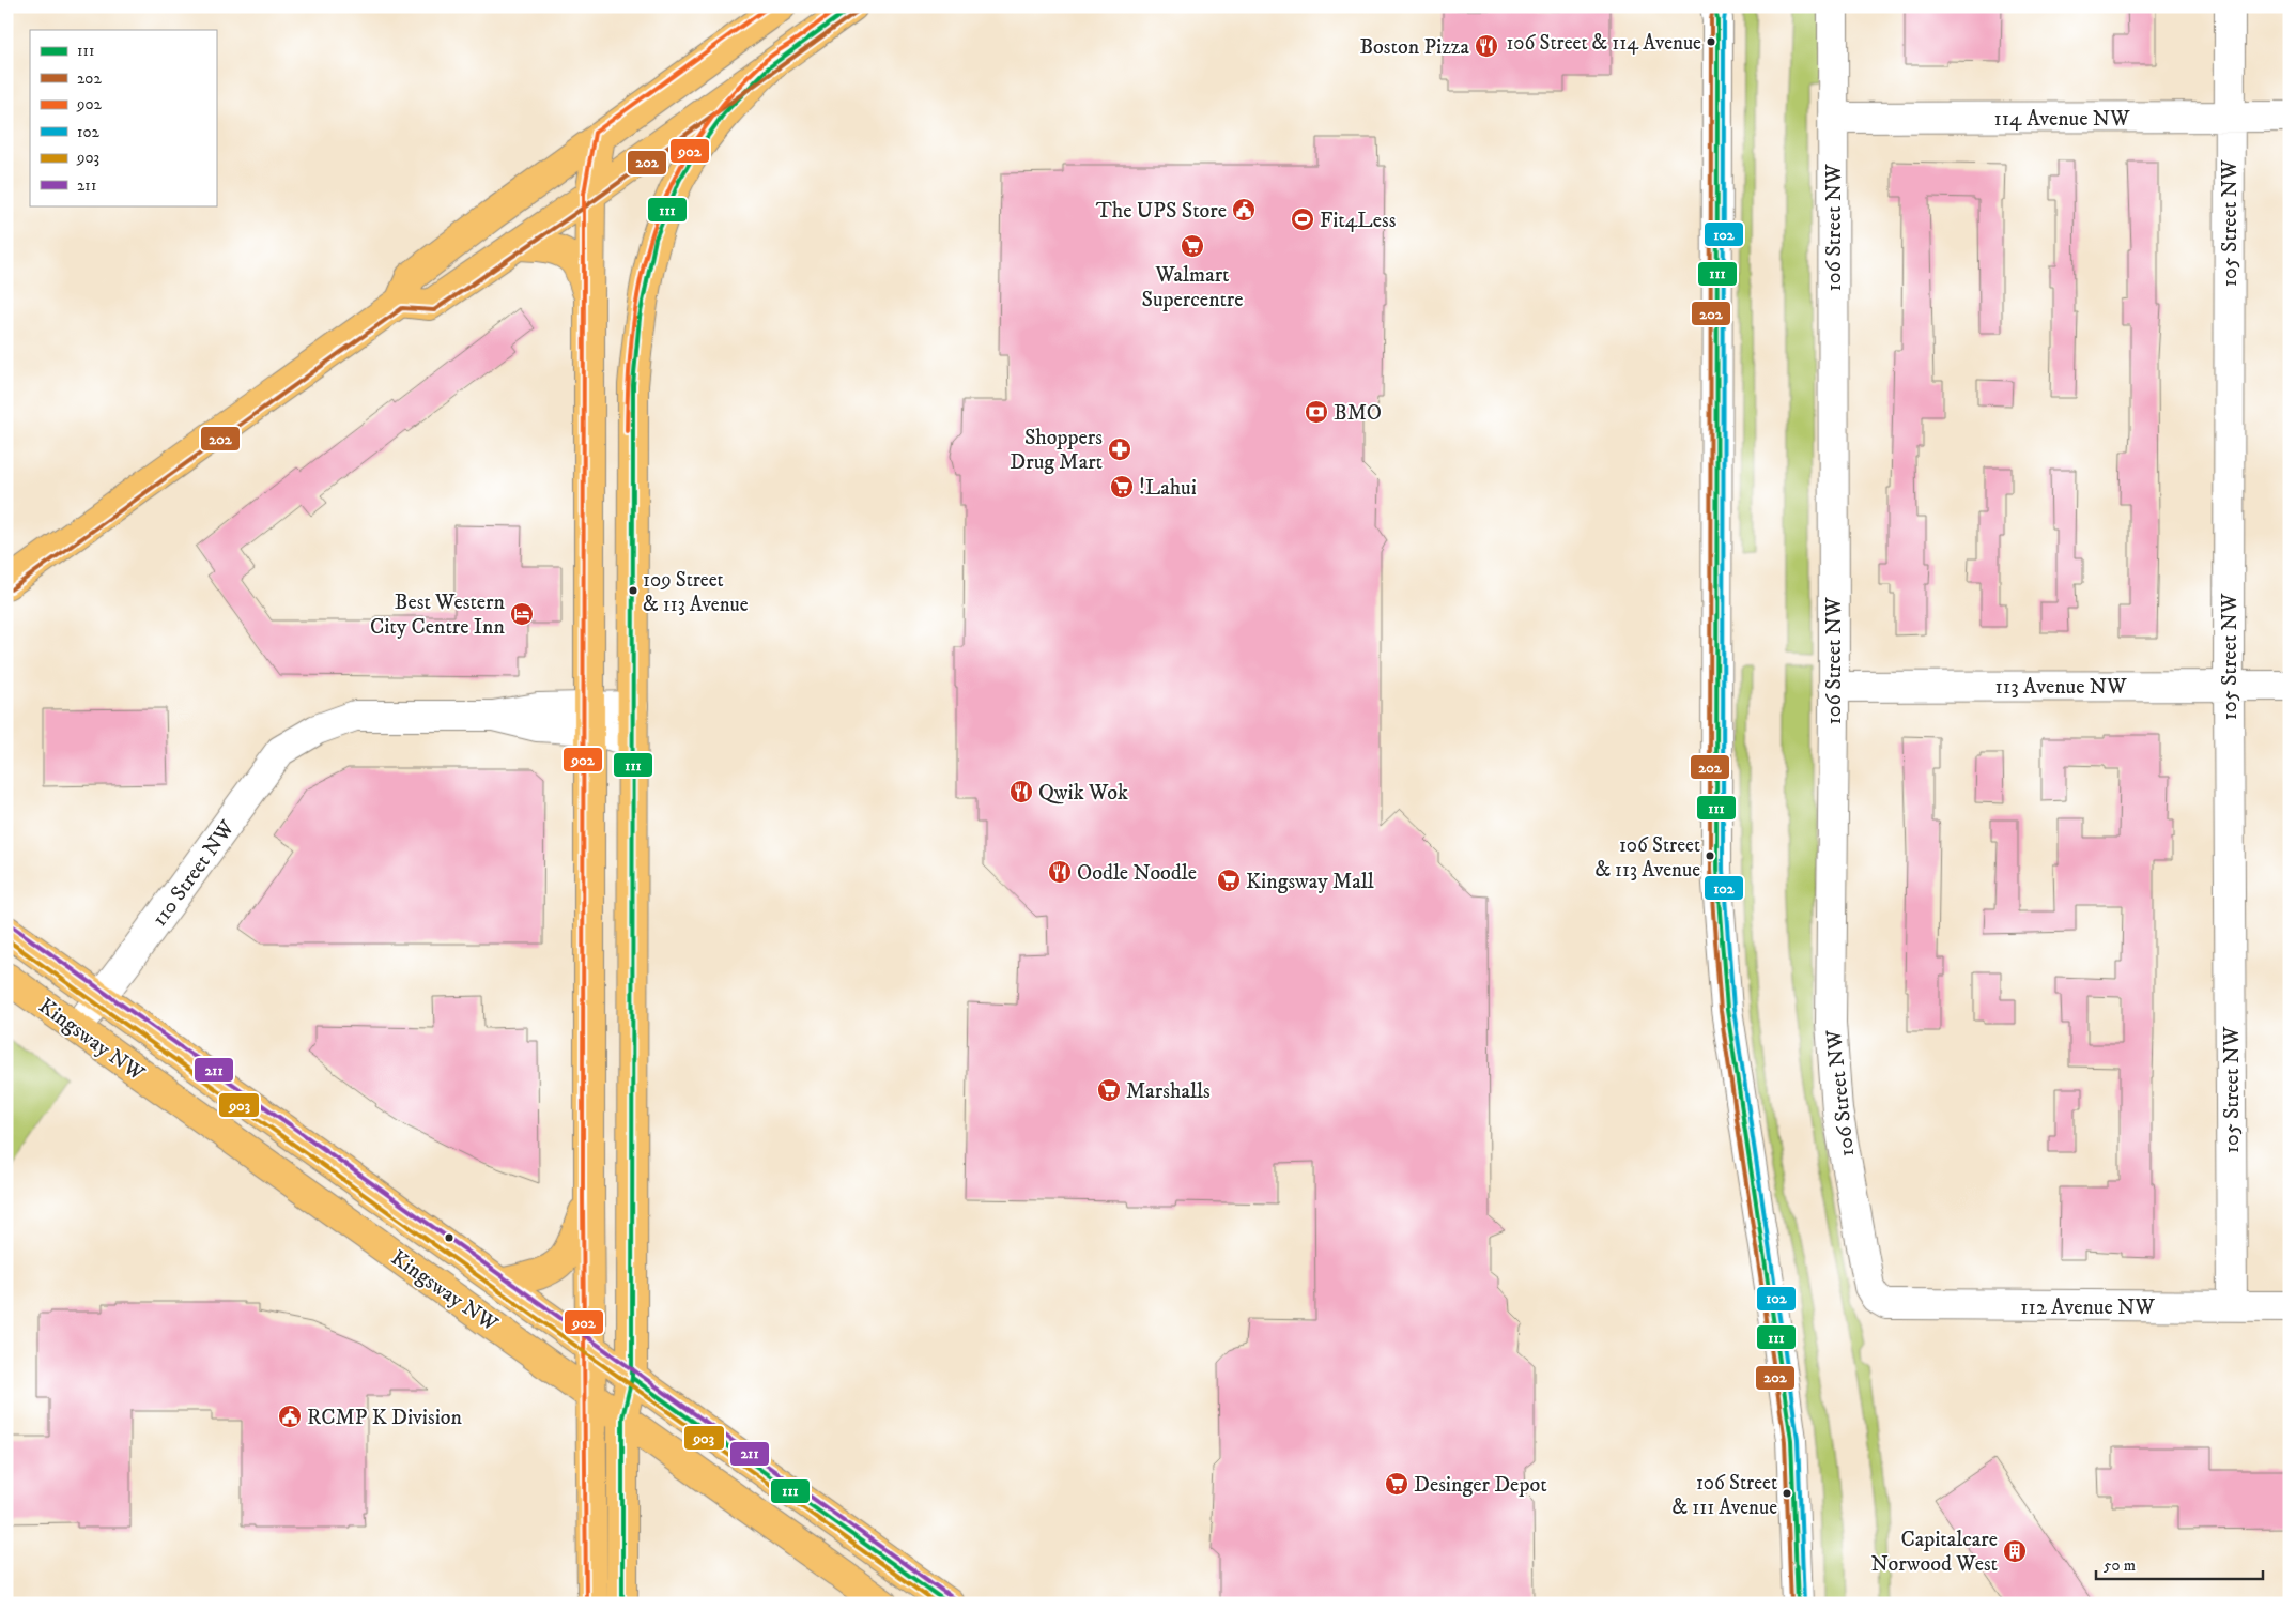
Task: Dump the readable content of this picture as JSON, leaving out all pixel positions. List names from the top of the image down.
{
  "streets": {
    "main road": ["Kingsway NW"],
    "street": [
      "114 Avenue NW",
      "105 Street NW",
      "106 Street NW",
      "113 Avenue NW",
      "110 Street NW",
      "112 Avenue NW"
    ]
  },
  "crossings": [
    ["114 Avenue NW", "105 Street NW"],
    ["114 Avenue NW", "106 Street NW"],
    ["105 Street NW", "113 Avenue NW"],
    ["105 Street NW", "112 Avenue NW"],
    ["106 Street NW", "113 Avenue NW"],
    ["106 Street NW", "112 Avenue NW"],
    ["110 Street NW", "Kingsway NW"]
  ],
  "places": {
    "other": [
      "106 Street & 114 Avenue",
      "109 Street & 113 Avenue",
      "106 Street & 113 Avenue",
      "106 Street & 111 Avenue"
    ],
    "restaurant": ["Boston Pizza", "Qwik Wok", "Oodle Noodle"],
    "public building": ["The UPS Store", "RCMP K Division"],
    "sports": ["Fit4Less"],
    "supermarket": [
      "Walmart Supercentre",
      "!Lahui",
      "Kingsway Mall",
      "Marshalls",
      "Desinger Depot"
    ],
    "bank": ["BMO"],
    "pharmacy": ["Shoppers Drug Mart"],
    "hotel": ["Best Western City Centre Inn"],
    "building": ["Capitalcare Norwood West"]
  },
  "lines": [
    "transit line 111",
    "transit line 202",
    "transit line 902",
    "transit line 102",
    "transit line 211",
    "transit line 903"
  ],
  "legend": [
    "111",
    "202",
    "902",
    "102",
    "903",
    "211"
  ],
  "scale_bar": "50 m"
}
